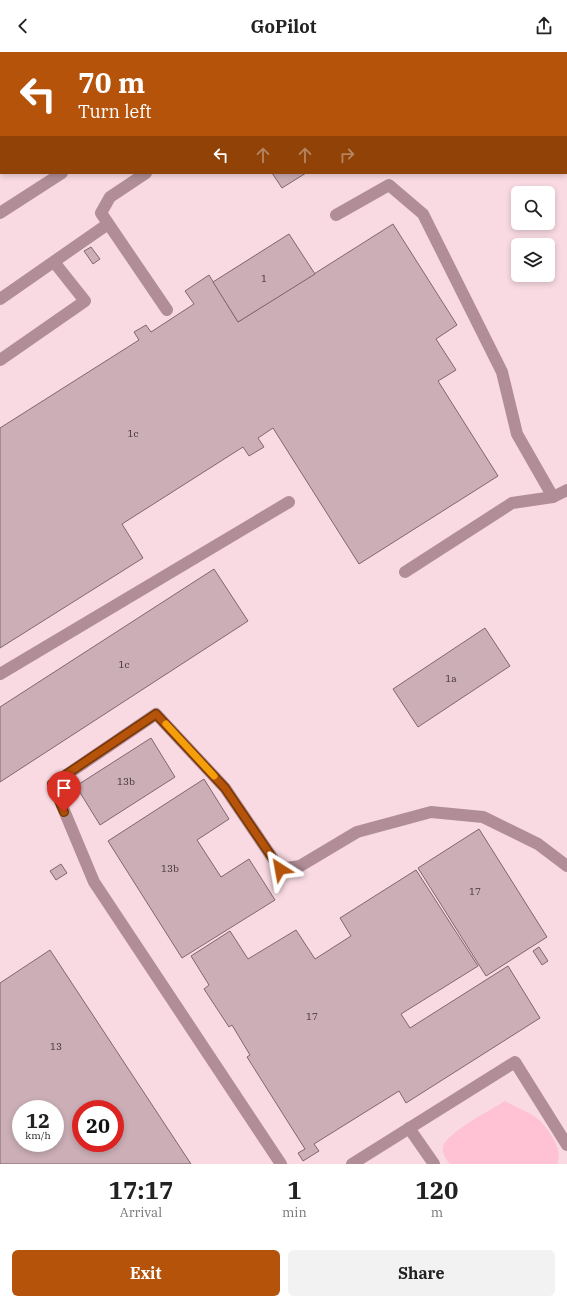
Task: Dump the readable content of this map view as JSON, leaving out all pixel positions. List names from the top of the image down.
{
  "house_numbers": [
    "1",
    "1c",
    "1c",
    "1a",
    "13b",
    "13b",
    "17",
    "17",
    "13"
  ],
  "page": {
    "header": "GoPilot",
    "turn": ["70 m", "Turn left"],
    "speed": "12 km/h",
    "limit": "20",
    "eta": [
      "17:17",
      "Arrival",
      "1",
      "min",
      "120",
      "m"
    ],
    "buttons": ["Exit", "Share"]
  }
}
